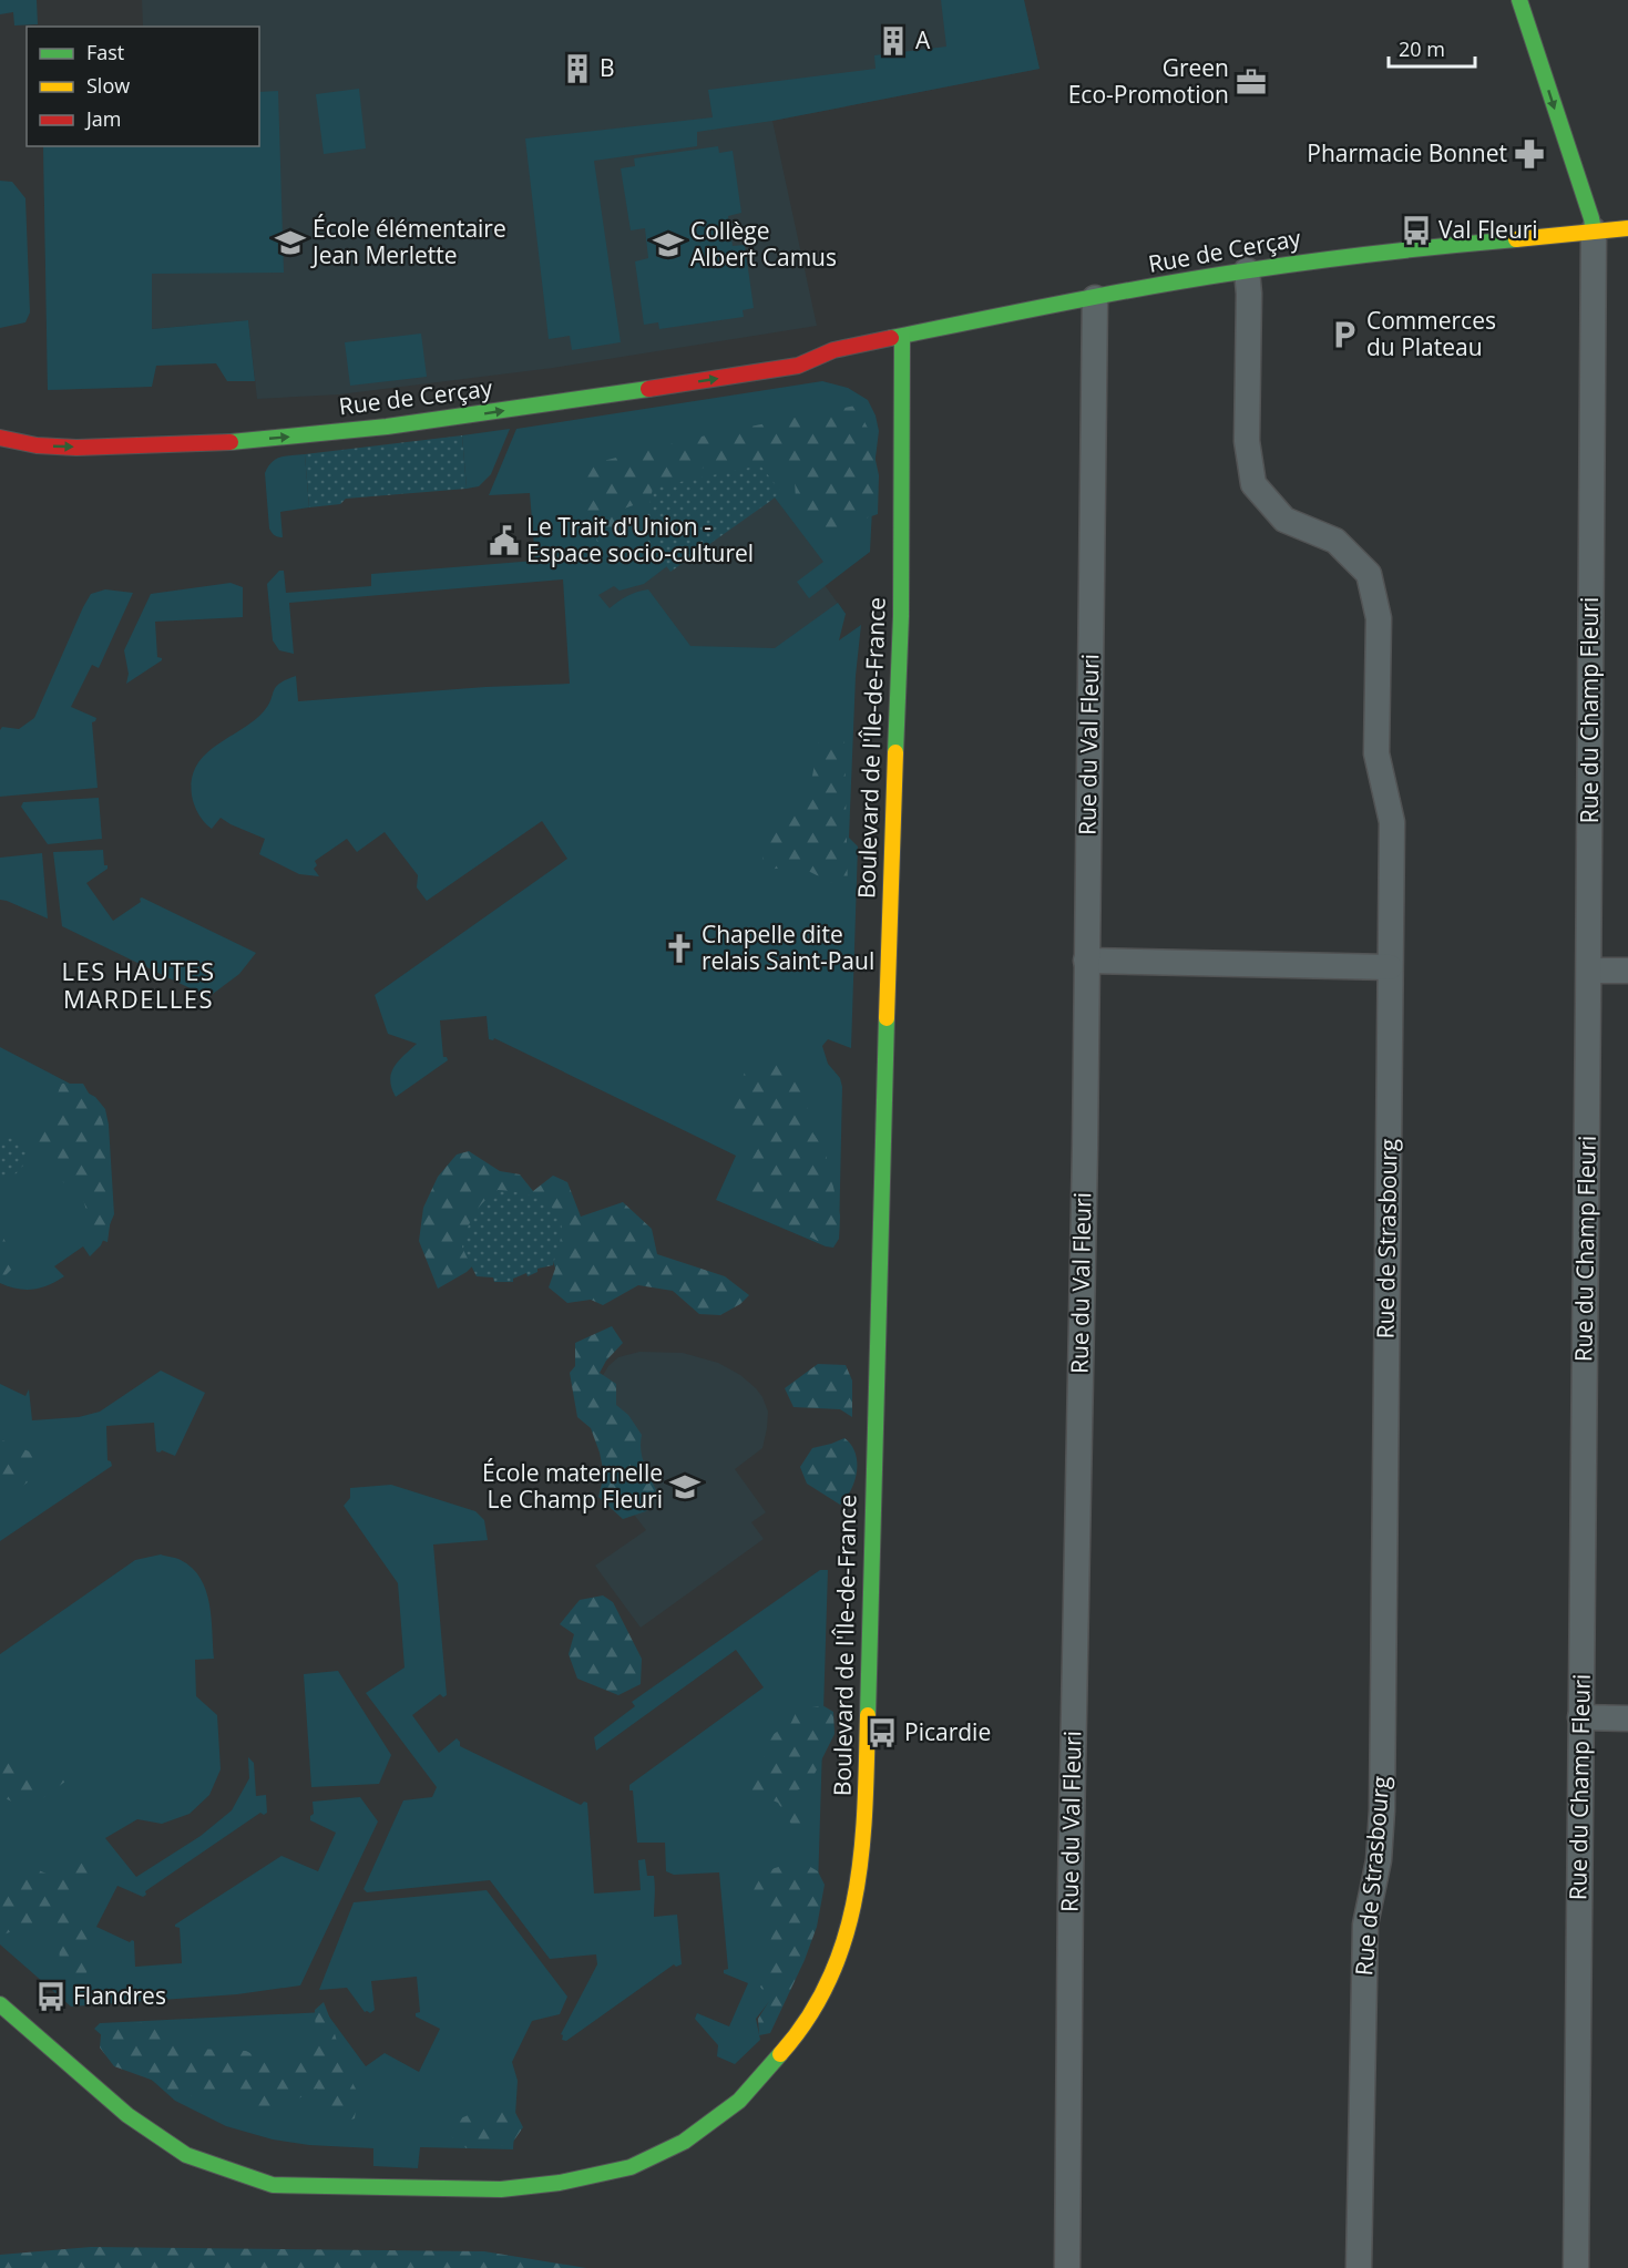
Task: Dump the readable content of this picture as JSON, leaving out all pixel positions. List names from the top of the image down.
{
  "streets": {
    "street": [
      "Rue de Cerçay",
      "Rue du Champ Fleuri",
      "Rue du Val Fleuri",
      "Boulevard de l'Île-de-France",
      "Rue de Strasbourg"
    ]
  },
  "crossings": [
    ["Rue de Cerçay", "Rue du Champ Fleuri"],
    ["Rue de Cerçay", "Rue du Val Fleuri"],
    ["Rue de Cerçay", "Boulevard de l'Île-de-France"],
    ["Rue de Cerçay", "Rue de Strasbourg"]
  ],
  "one_way": ["Rue de Cerçay"],
  "districts": ["LES HAUTES MARDELLES"],
  "places": {
    "building": ["A", "B"],
    "office": ["Green Eco-Promotion"],
    "pharmacy": ["Pharmacie Bonnet"],
    "bus stop": ["Val Fleuri", "Picardie", "Flandres"],
    "school or university": ["École élémentaire Jean Merlette", "Collège Albert Camus", "École maternelle Le Champ Fleuri"],
    "parking": ["Commerces du Plateau"],
    "public building": ["Le Trait d'Union - Espace socio-culturel"],
    "church": ["Chapelle dite relais Saint-Paul"]
  },
  "legend": ["Fast", "Slow", "Jam"],
  "scale_bar": "20 m"
}
